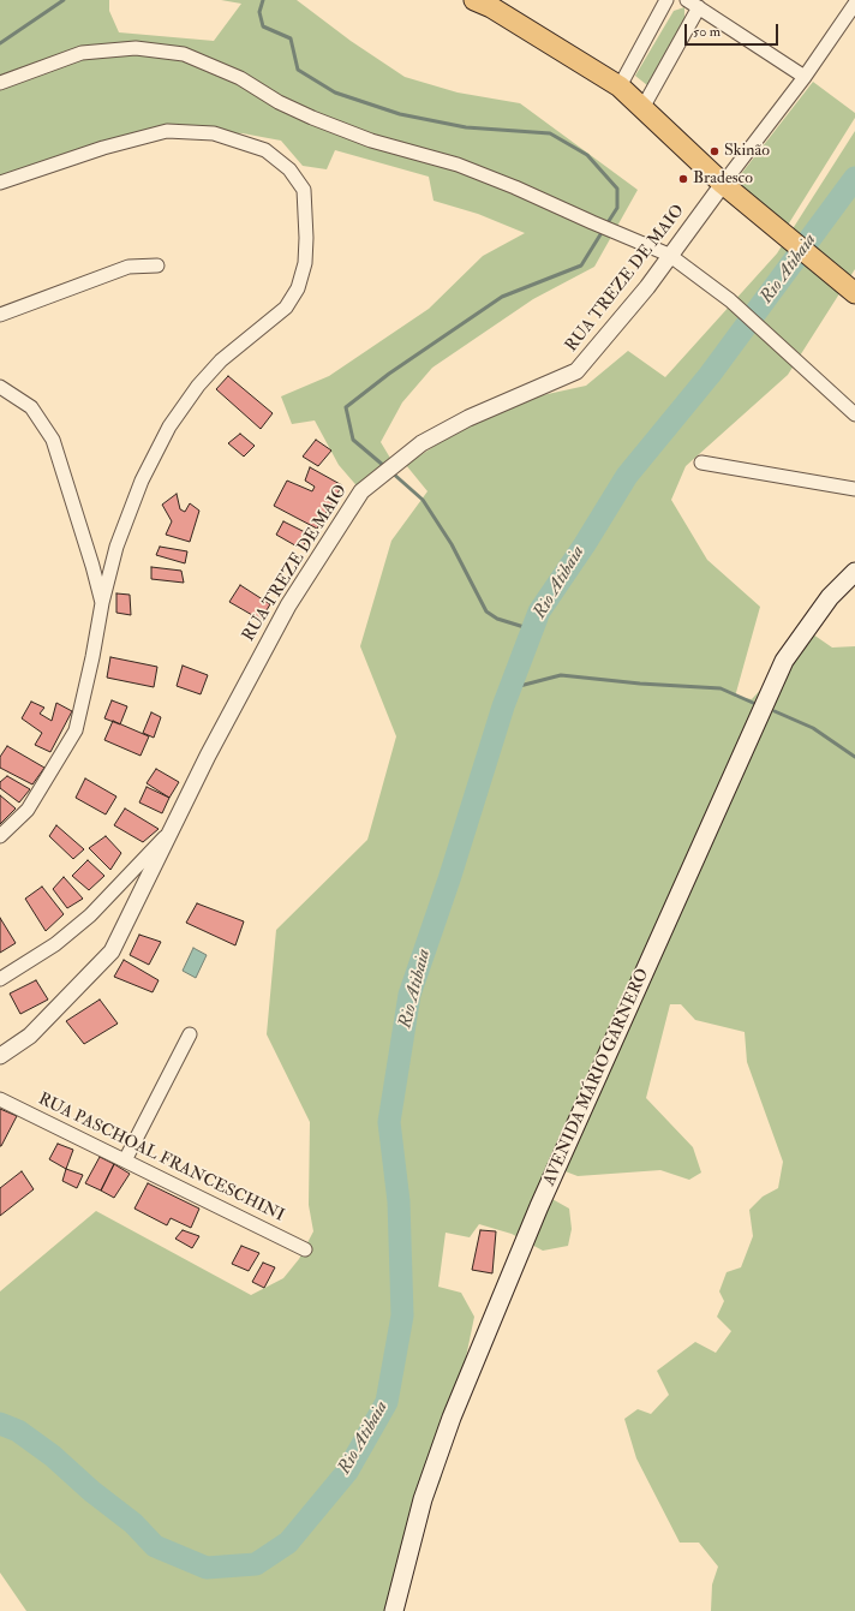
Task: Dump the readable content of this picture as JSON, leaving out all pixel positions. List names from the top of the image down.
{
  "streets": {
    "main road": ["AVENIDA MÁRIO GARNERO"],
    "street": ["RUA TREZE DE MAIO", "RUA PASCHOAL FRANCESCHINI"]
  },
  "water": ["Rio Atibaia"],
  "places": ["Skinão", "Bradesco"],
  "scale_bar": "50 m"
}
